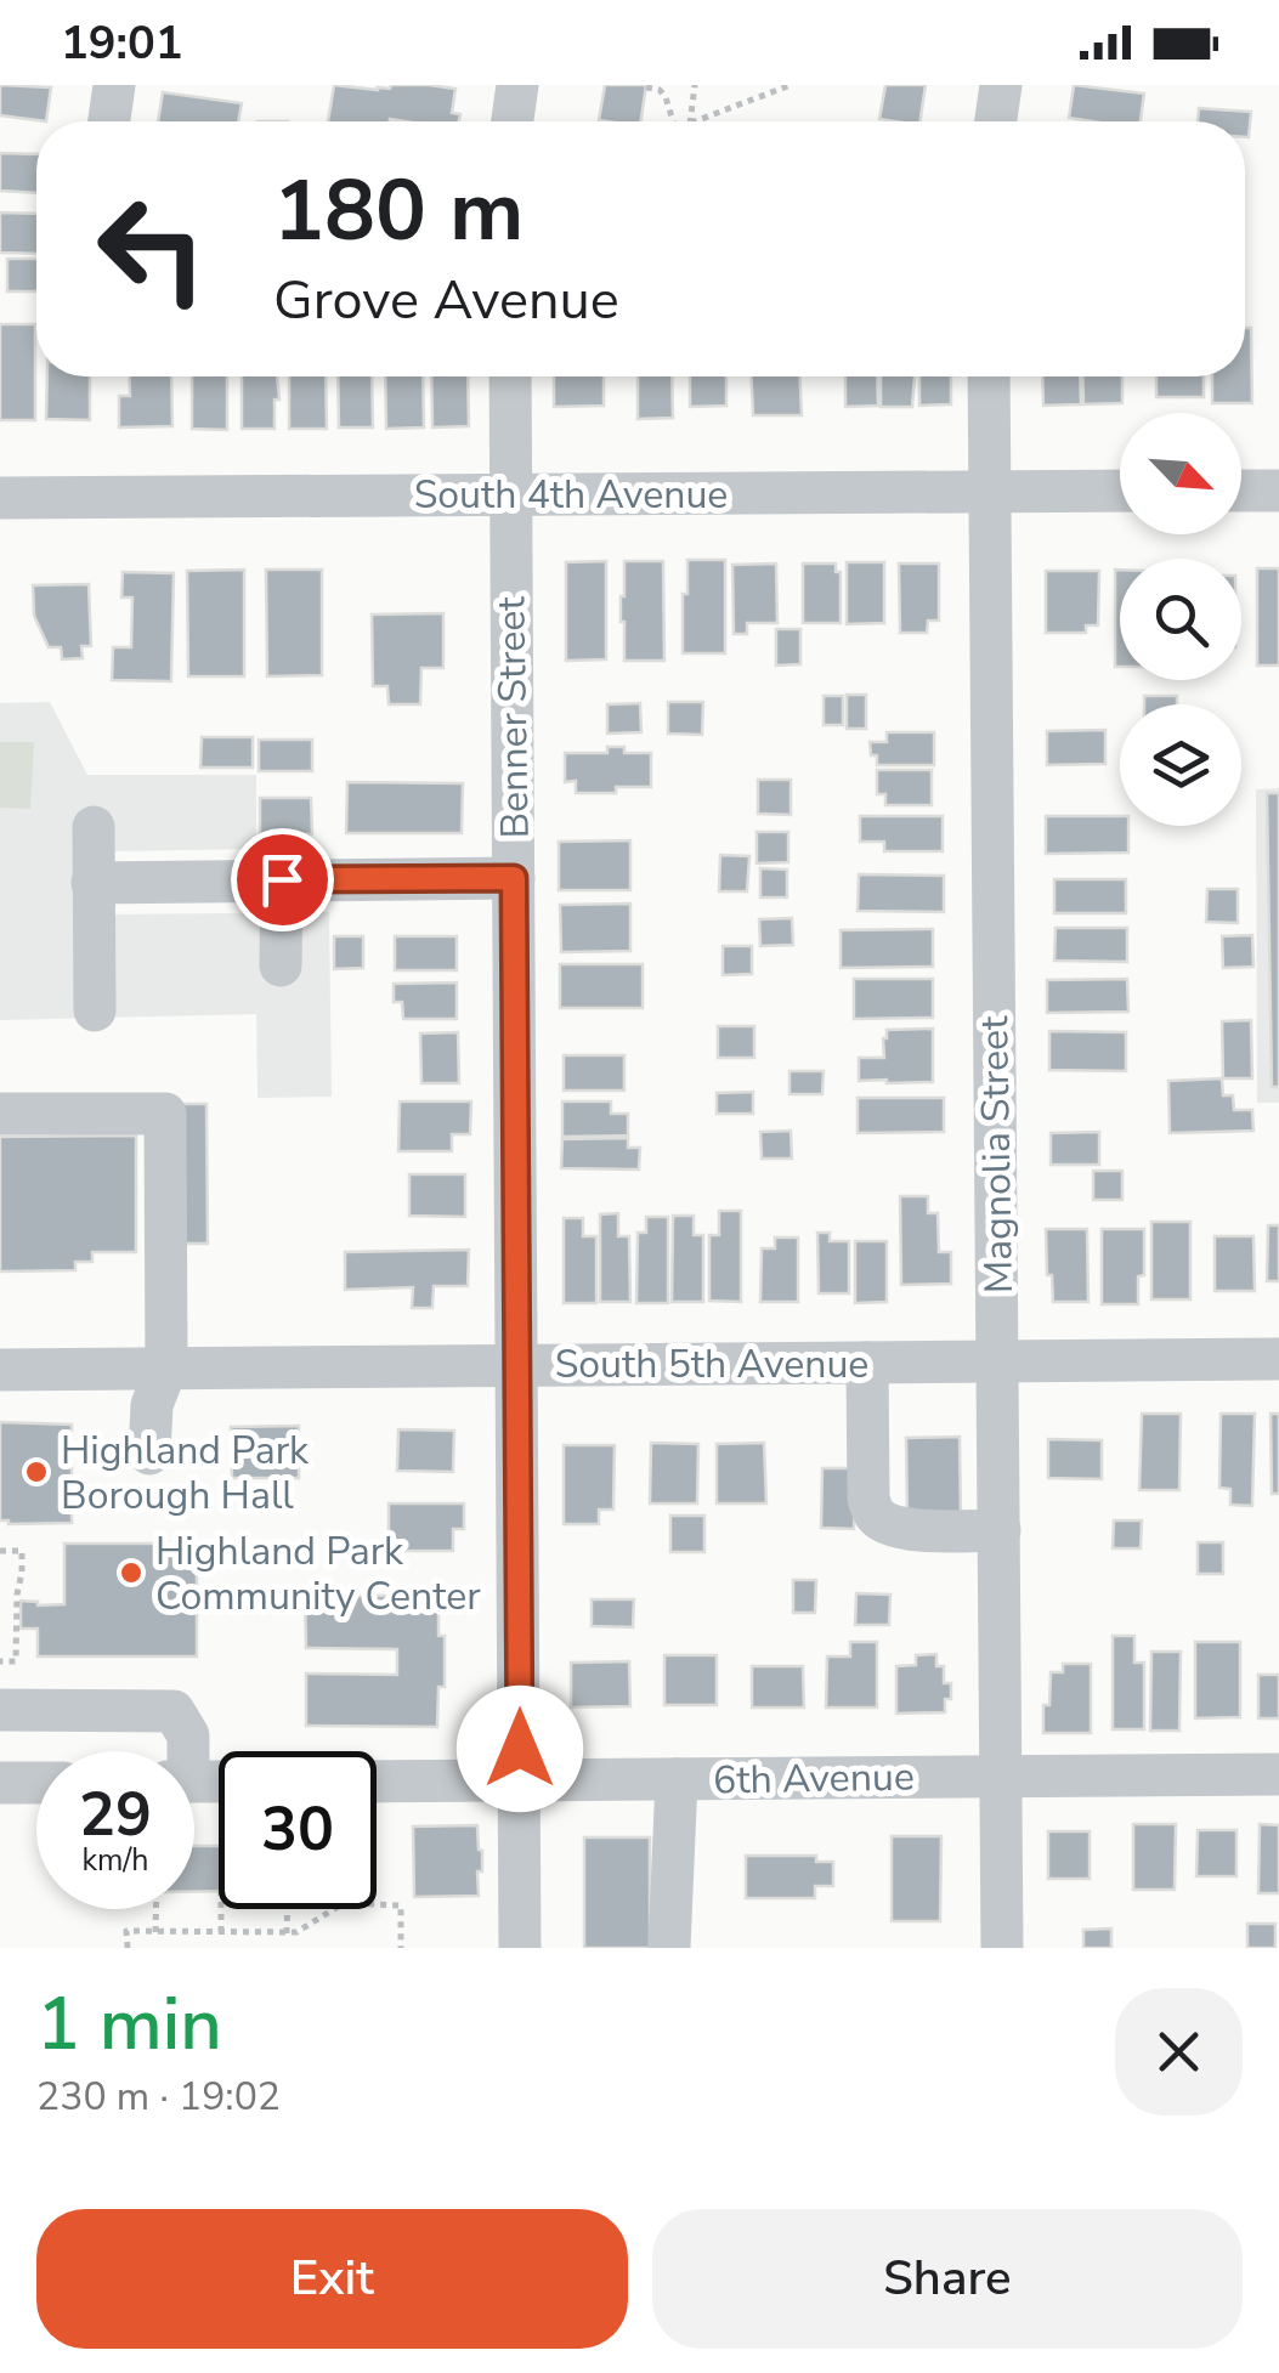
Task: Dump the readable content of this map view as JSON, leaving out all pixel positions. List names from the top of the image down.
{
  "streets": {
    "street": [
      "South 4th Avenue",
      "Benner Street",
      "Magnolia Street",
      "South 5th Avenue",
      "6th Avenue"
    ]
  },
  "crossings": [
    ["South 4th Avenue", "Benner Street"],
    ["South 4th Avenue", "Magnolia Street"],
    ["Benner Street", "South 5th Avenue"],
    ["Benner Street", "6th Avenue"],
    ["Magnolia Street", "South 5th Avenue"],
    ["Magnolia Street", "6th Avenue"]
  ],
  "places": ["Highland Park Borough Hall", "Highland Park Community Center"],
  "north": "bottom right",
  "page": {
    "status": "19:01",
    "turn": ["180 m", "Grove Avenue"],
    "speed": "29 km/h",
    "limit": "30",
    "heading": ["1 min", "230 m · 19:02"],
    "buttons": ["Exit", "Share"]
  }
}
